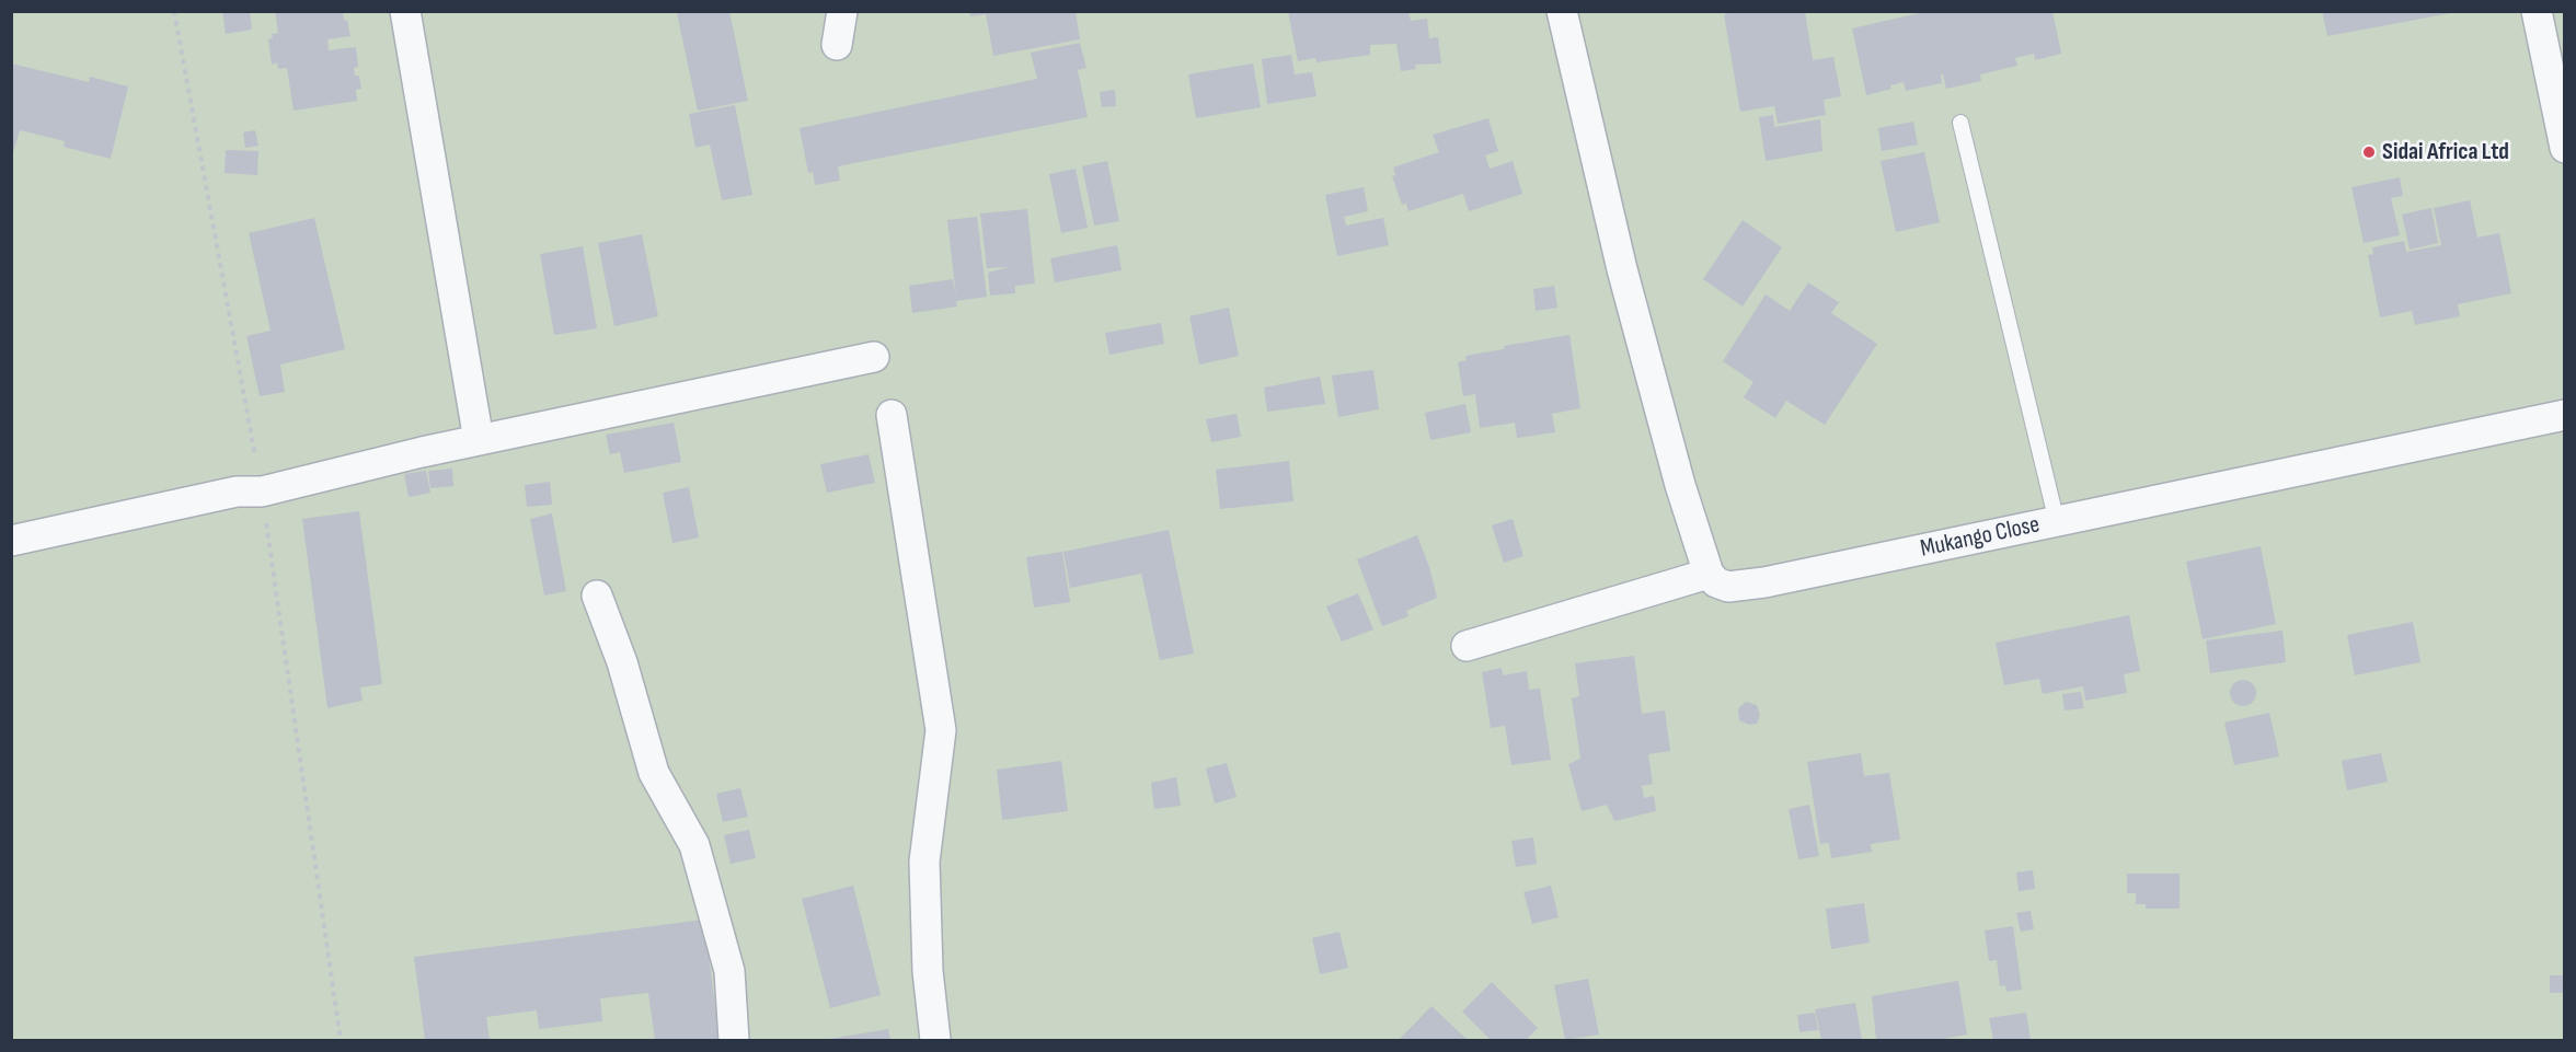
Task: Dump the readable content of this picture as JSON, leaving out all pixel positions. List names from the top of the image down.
{
  "streets": {
    "street": ["Mukango Close"]
  },
  "places": ["Sidai Africa Ltd"]
}
